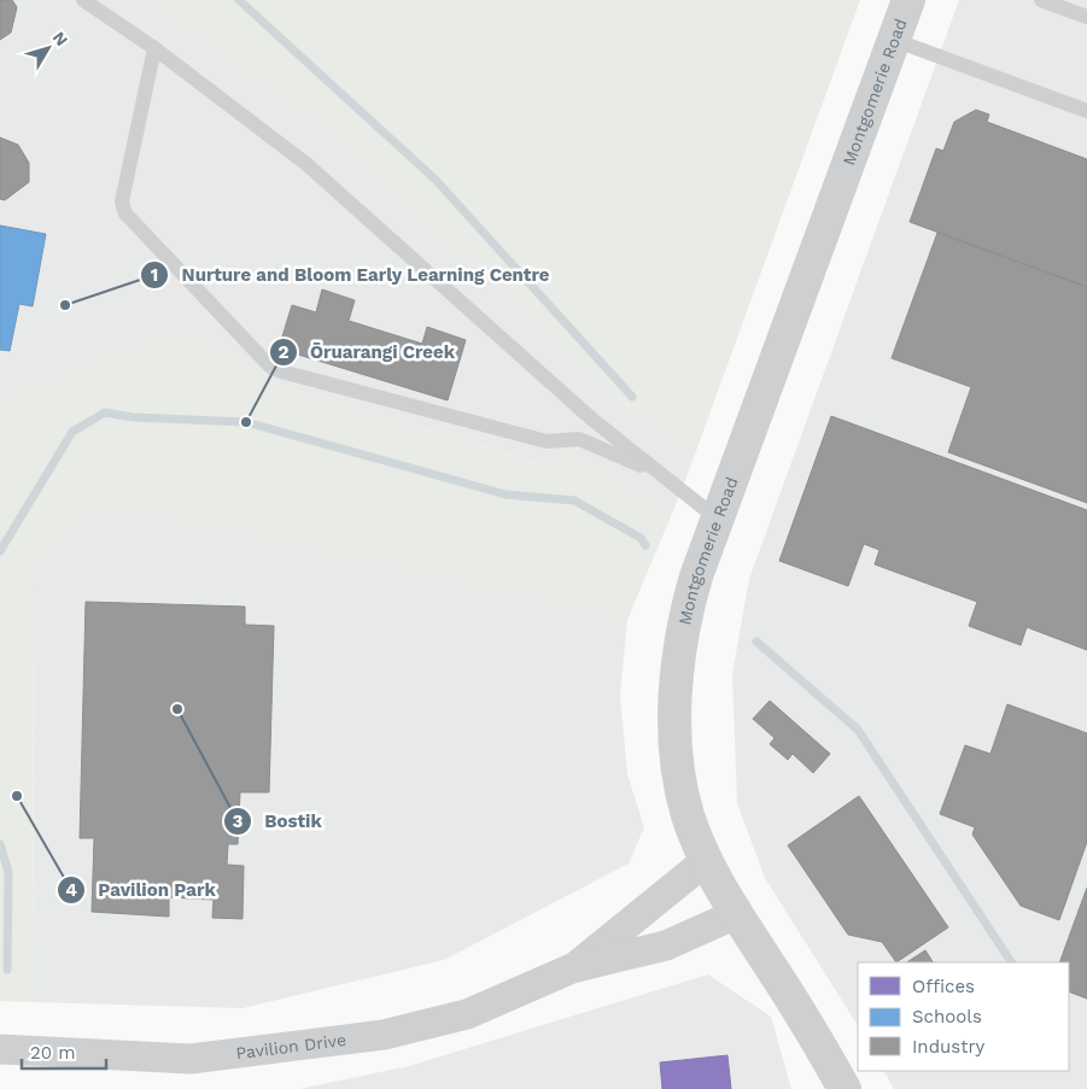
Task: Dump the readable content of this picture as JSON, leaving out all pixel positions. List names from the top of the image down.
{
  "streets": {
    "street": ["Montgomerie Road", "Pavilion Drive"]
  },
  "crossings": [
    ["Montgomerie Road", "Pavilion Drive"]
  ],
  "places": [
    "Nurture and Bloom Early Learning Centre",
    "Ōruarangi Creek",
    "Bostik",
    "Pavilion Park"
  ],
  "legend": ["Offices", "Schools", "Industry"],
  "scale_bar": "20 m",
  "north": "top right"
}
